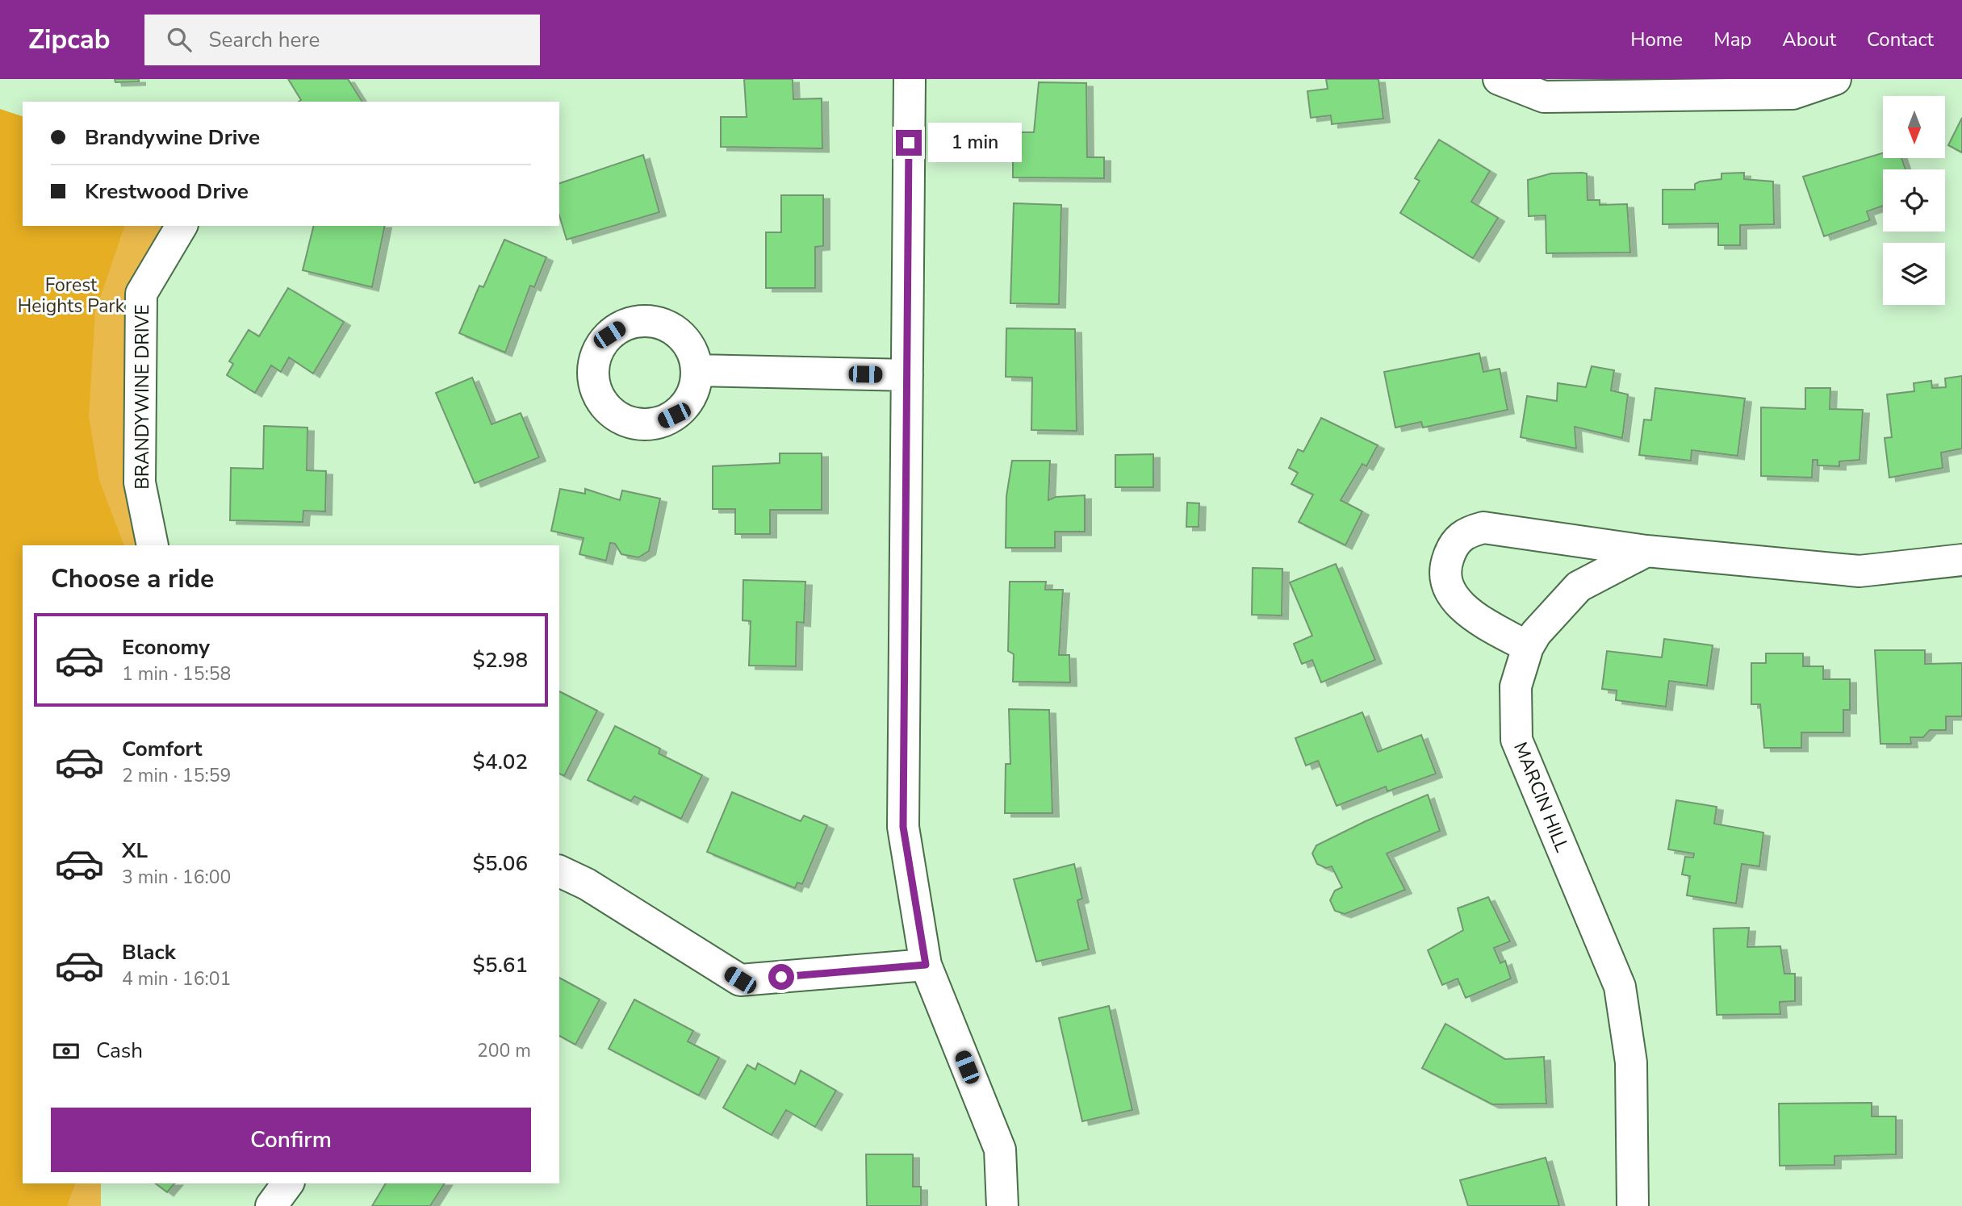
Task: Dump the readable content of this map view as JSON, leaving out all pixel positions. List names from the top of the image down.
{
  "streets": {
    "street": ["BRANDYWINE DRIVE", "MARCIN HILL"]
  },
  "parks": ["Forest Heights Park"],
  "north": "bottom",
  "page": {
    "header": "Zipcab",
    "search": "Search here",
    "nav": [
      "Home",
      "Map",
      "About",
      "Contact"
    ],
    "banner": ["Brandywine Drive", "Krestwood Drive"],
    "bubble": "1 min",
    "heading": "Choose a ride",
    "list": [
      {
        "name": "Economy",
        "note": "1 min · 15:58",
        "value": "$2.98"
      },
      {
        "name": "Comfort",
        "note": "2 min · 15:59",
        "value": "$4.02"
      },
      {
        "name": "XL",
        "note": "3 min · 16:00",
        "value": "$5.06"
      },
      {
        "name": "Black",
        "note": "4 min · 16:01",
        "value": "$5.61"
      }
    ],
    "pay": ["Cash", "200 m"],
    "buttons": "Confirm"
  }
}
